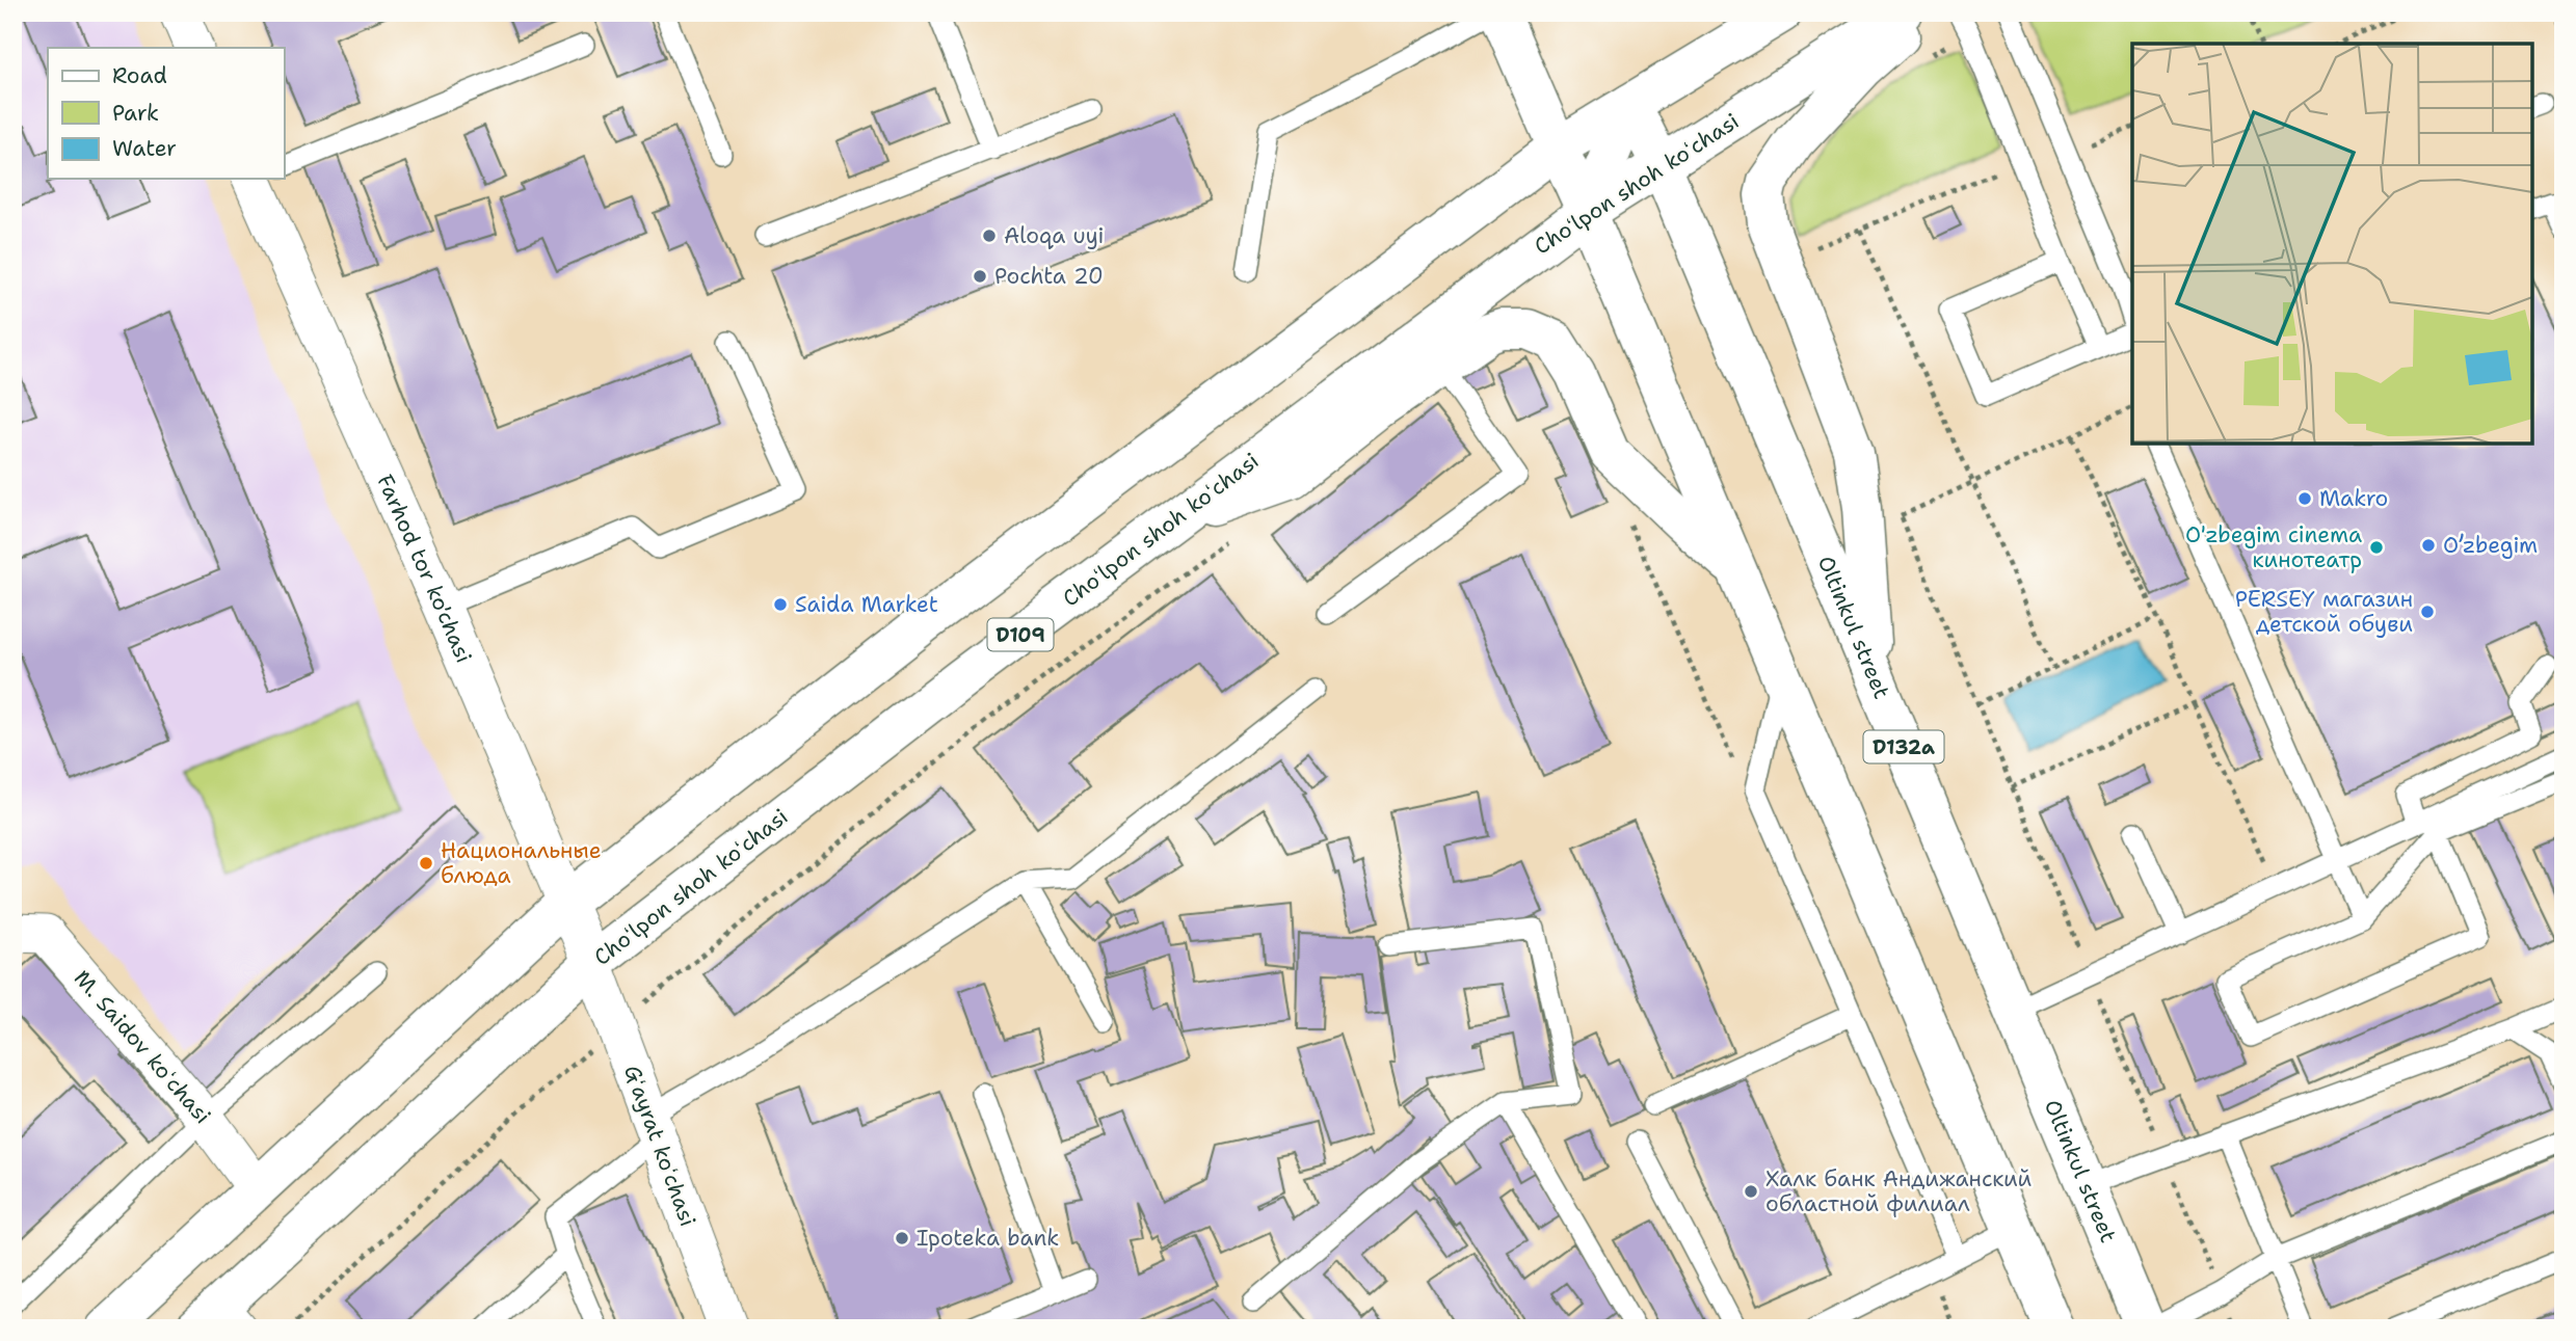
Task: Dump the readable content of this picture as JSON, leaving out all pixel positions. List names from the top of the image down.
{
  "streets": {
    "main road": [
      "Choʻlpon shoh koʻchasi",
      "Oltinkul street",
      "D109",
      "D132a"
    ],
    "street": ["Farhod tor ko'chasi", "M. Saidov koʻchasi", "Gʻayrat koʻchasi"]
  },
  "crossings": [
    ["Choʻlpon shoh koʻchasi", "Farhod tor ko'chasi"],
    ["Choʻlpon shoh koʻchasi", "Oltinkul street"],
    ["Choʻlpon shoh koʻchasi", "Gʻayrat koʻchasi"],
    ["Farhod tor ko'chasi", "Gʻayrat koʻchasi"]
  ],
  "places": [
    "Aloqa uyi",
    "Pochta 20",
    "Makro",
    "O’zbegim",
    "O'zbegim cinema кинотеатр",
    "Saida Market",
    "PERSEY магазин детской обуви",
    "Национальные блюда",
    "Халк банк Андижанский областной филиал",
    "Ipoteka bank"
  ],
  "legend": ["Road", "Park", "Water"]
}
